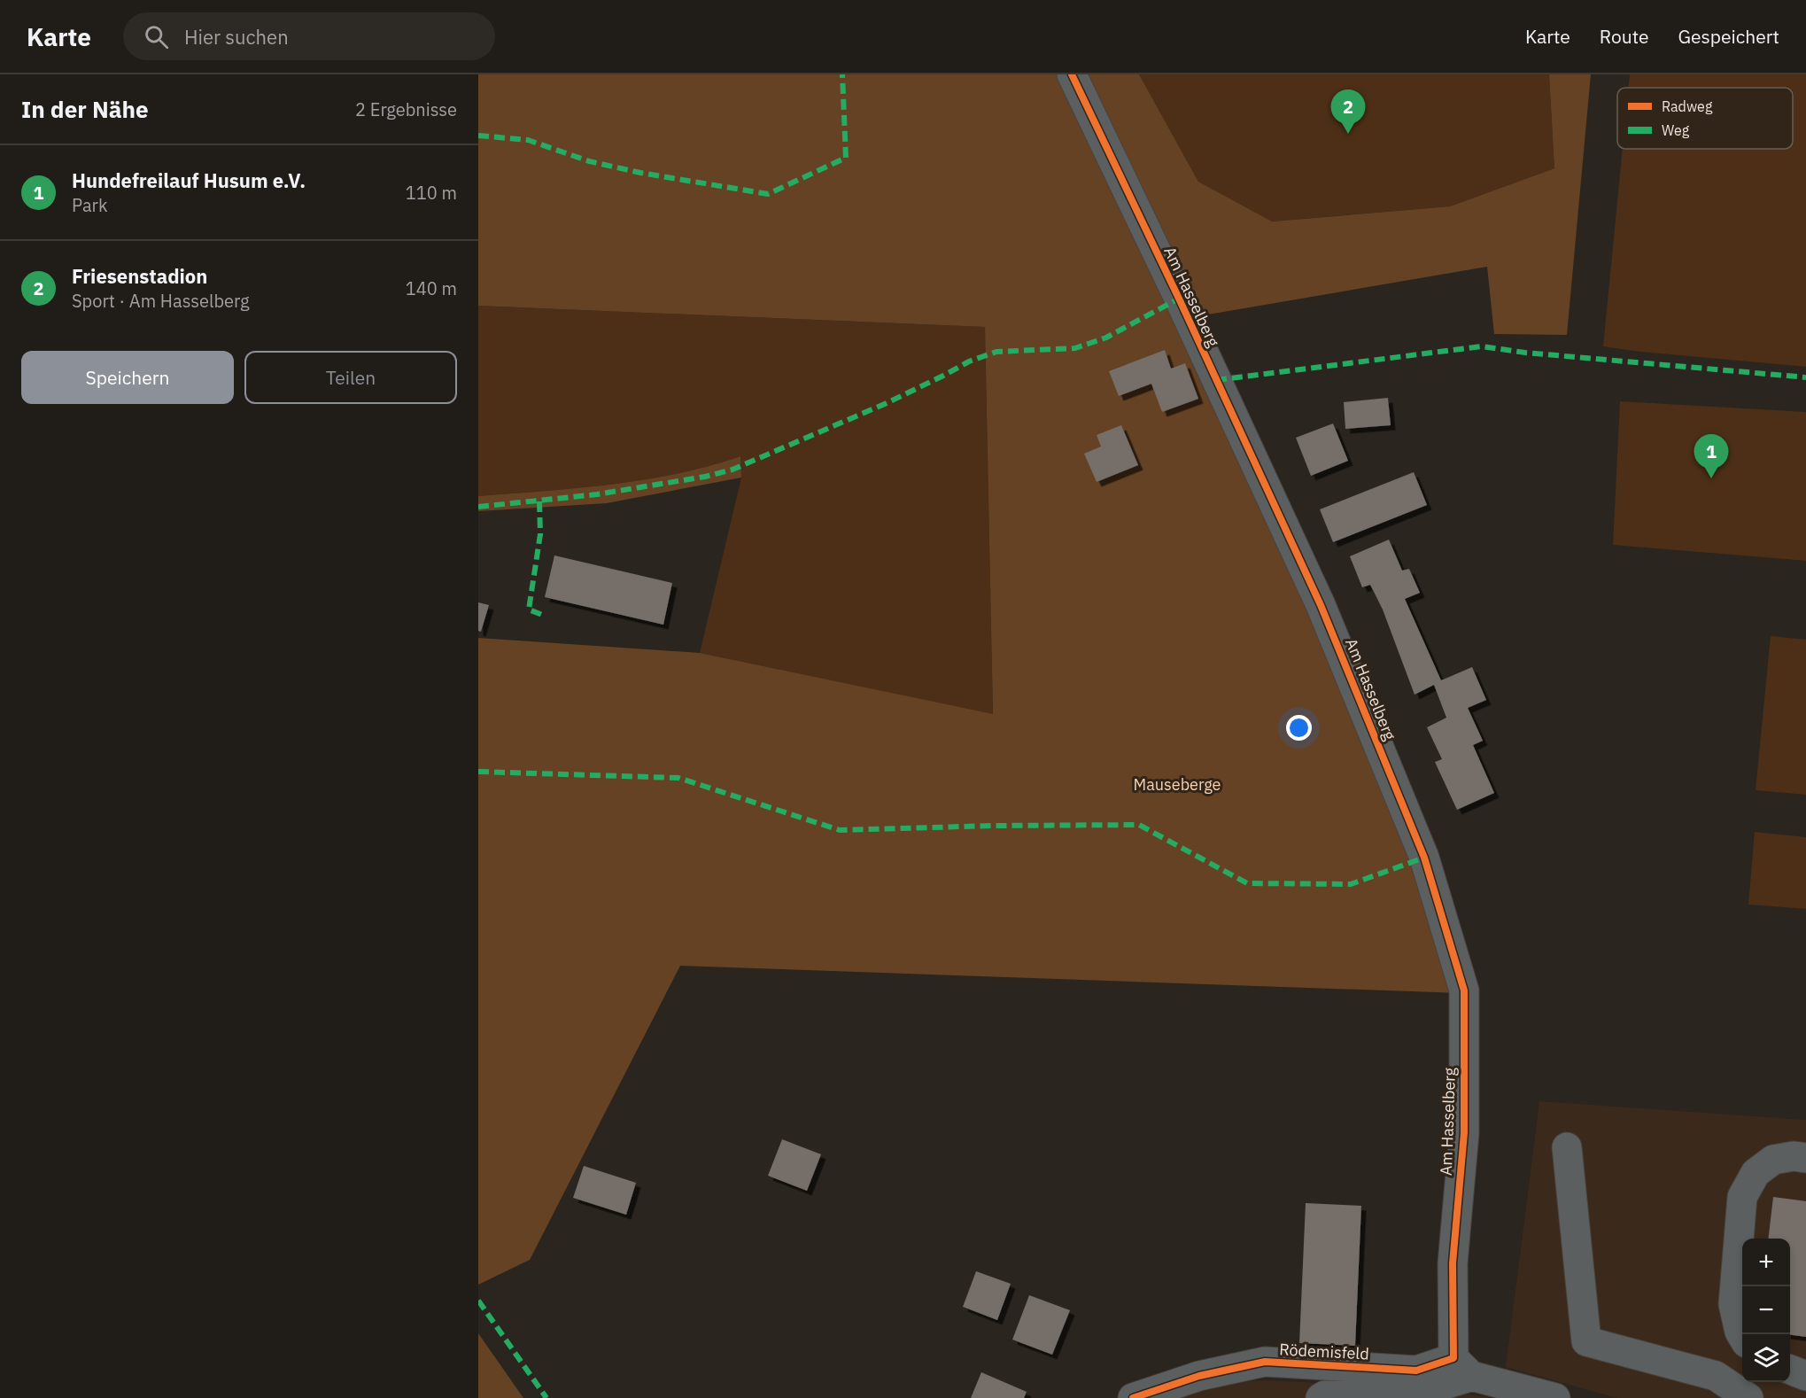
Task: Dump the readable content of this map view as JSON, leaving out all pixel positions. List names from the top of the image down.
{
  "streets": {
    "street": ["Am Hasselberg", "Rödemisfeld"]
  },
  "crossings": [
    ["Am Hasselberg", "Rödemisfeld"]
  ],
  "parks": ["Mauseberge"],
  "legend": ["Radweg", "Weg"],
  "page": {
    "header": "Karte",
    "search": "Hier suchen",
    "nav": ["Karte", "Route", "Gespeichert"],
    "heading": ["In der Nähe", "2 Ergebnisse"],
    "pins": ["2", "1"],
    "list": [
      {
        "mark": "1",
        "name": "Hundefreilauf Husum e.V.",
        "note": "Park",
        "value": "110 m"
      },
      {
        "mark": "2",
        "name": "Friesenstadion",
        "note": "Sport · Am Hasselberg",
        "value": "140 m"
      }
    ],
    "buttons": ["Speichern", "Teilen"],
    "map_buttons": ["+", "−"]
  }
}
